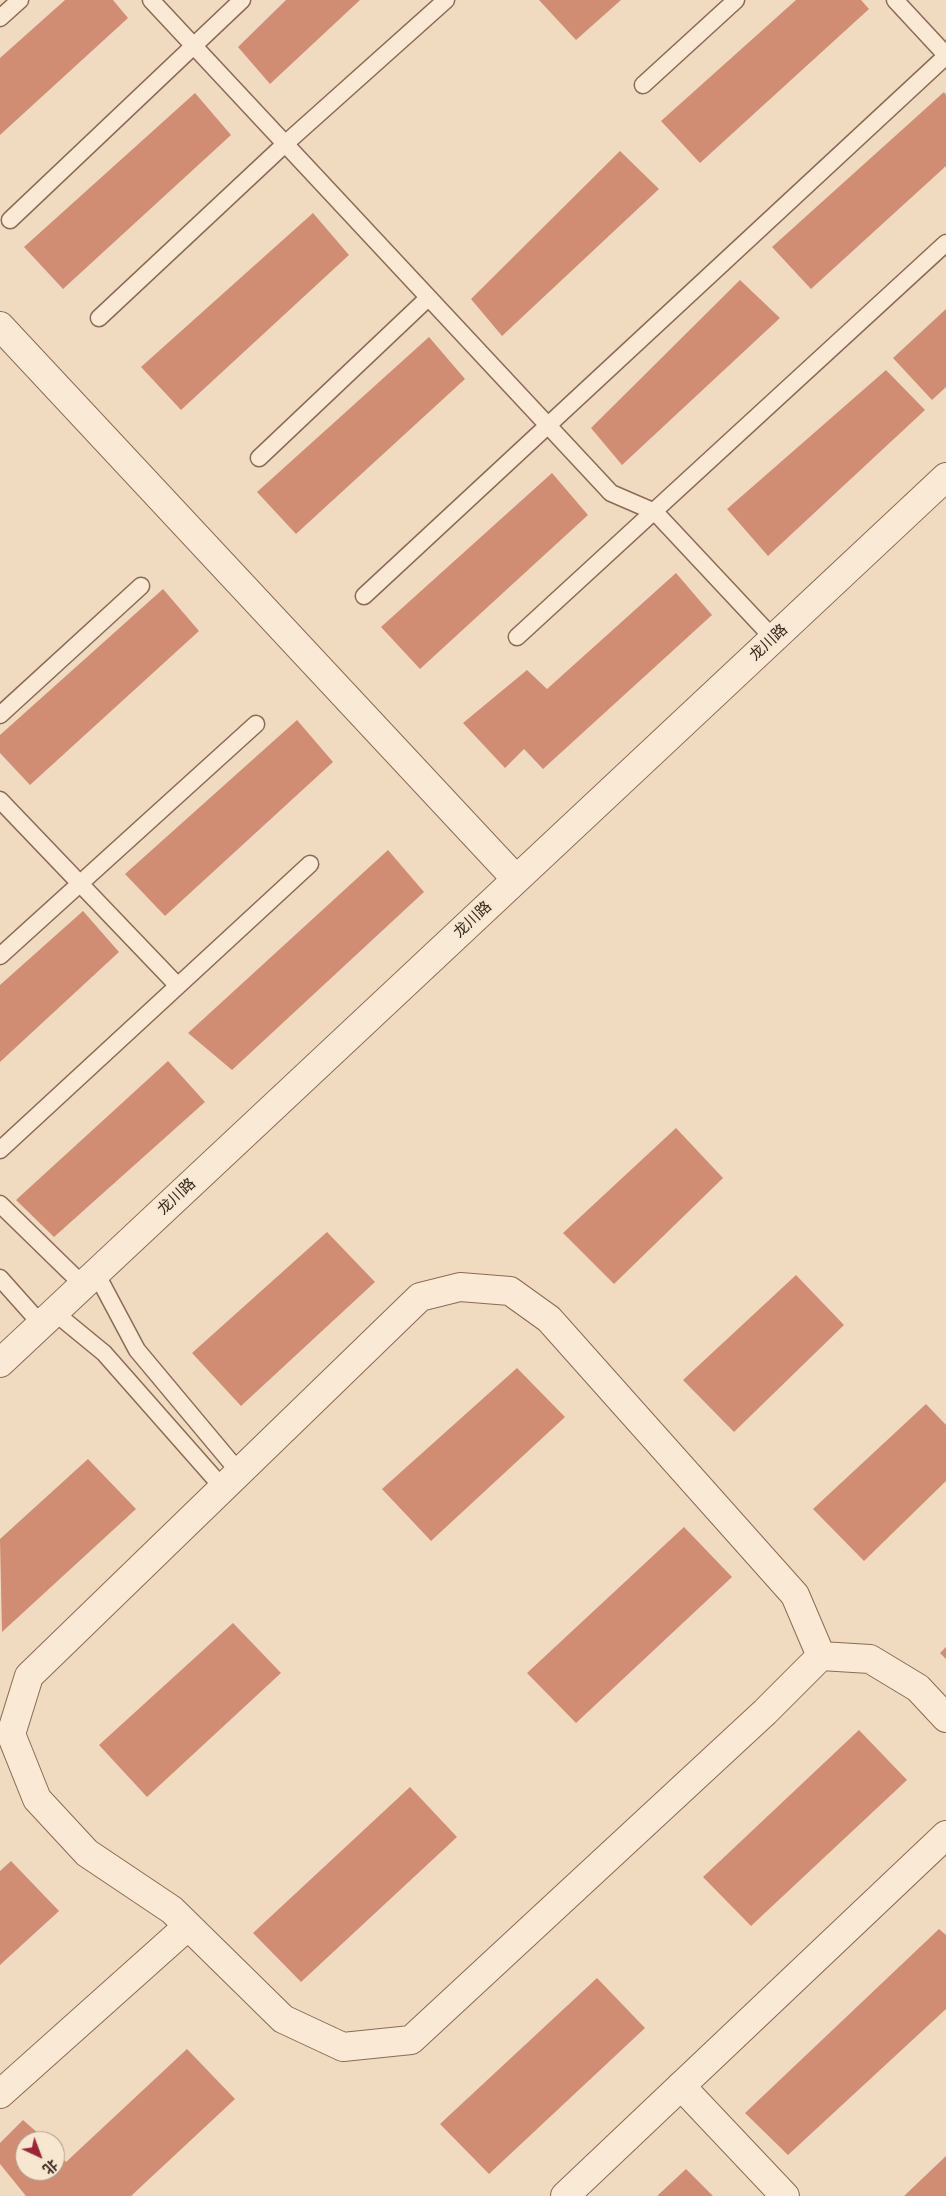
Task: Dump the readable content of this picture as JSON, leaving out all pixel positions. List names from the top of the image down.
{
  "streets": {
    "street": ["龙川路"]
  },
  "north": "bottom right"
}
